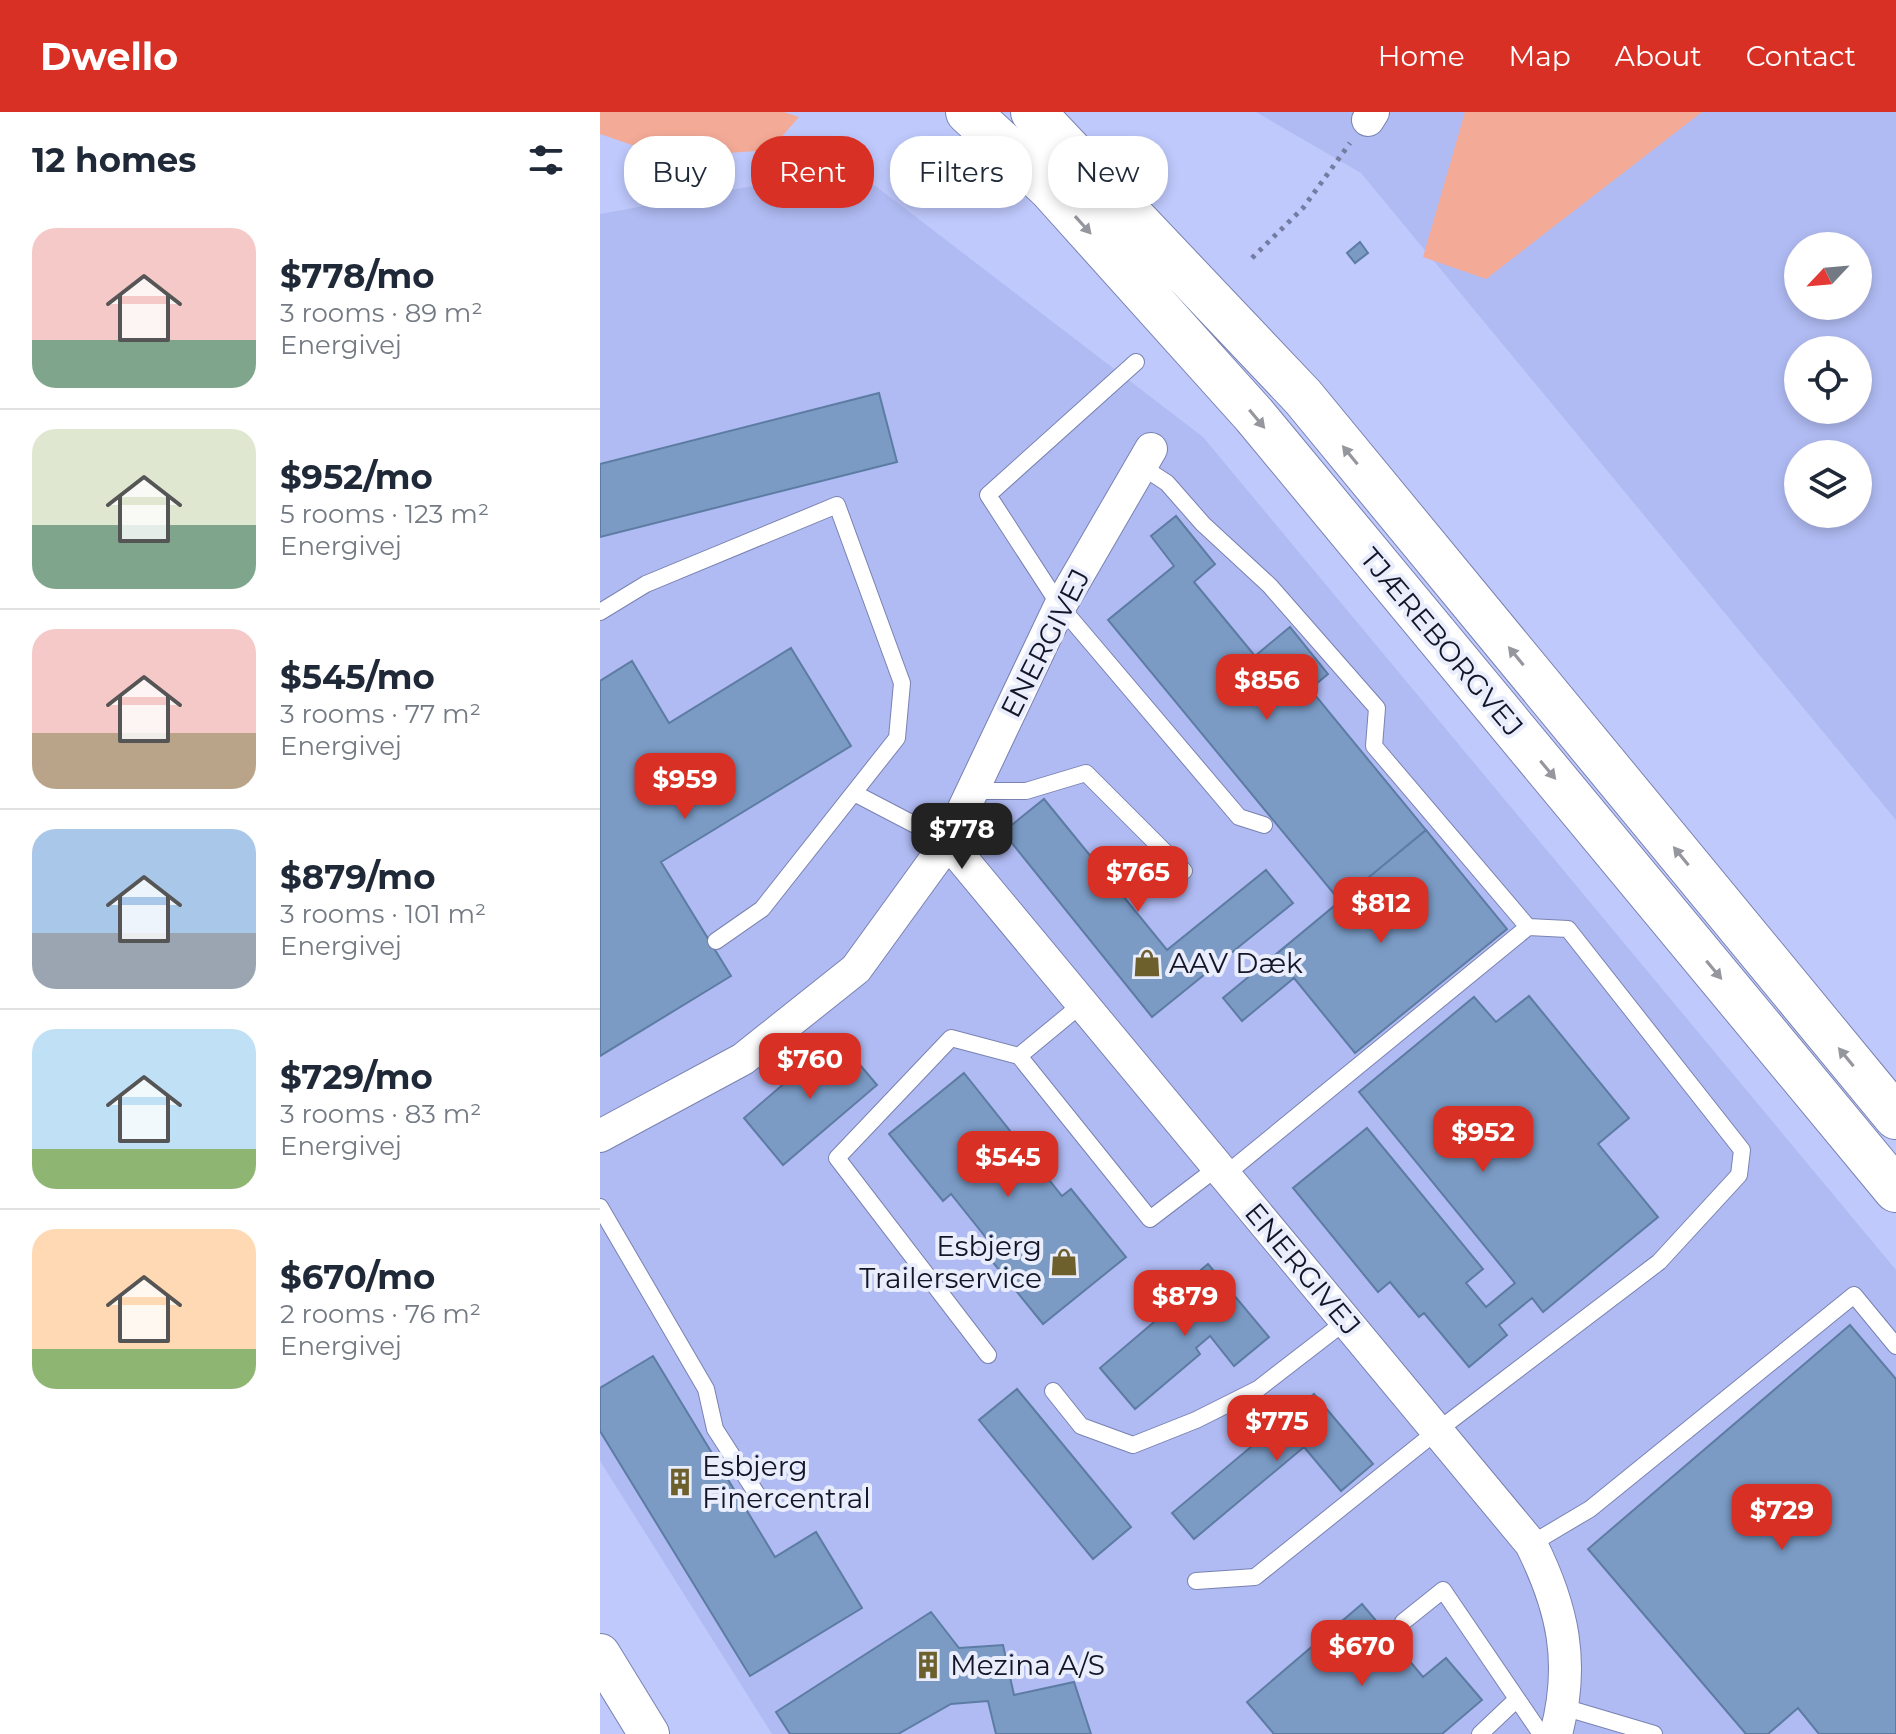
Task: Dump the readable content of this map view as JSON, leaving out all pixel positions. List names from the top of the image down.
{
  "streets": {
    "highway": ["TJÆREBORGVEJ"],
    "street": ["ENERGIVEJ"]
  },
  "places": {
    "shop": ["AAV Dæk", "Esbjerg Trailerservice"],
    "building": ["Esbjerg Finercentral", "Mezina A/S"]
  },
  "north": "bottom left",
  "page": {
    "header": "Dwello",
    "nav": [
      "Home",
      "Map",
      "About",
      "Contact"
    ],
    "heading": "12 homes",
    "chip": [
      "Buy",
      "Rent",
      "Filters",
      "New"
    ],
    "list": [
      {
        "name": "$778/mo",
        "note": "3 rooms · 89 m² · Energivej"
      },
      {
        "name": "$952/mo",
        "note": "5 rooms · 123 m² · Energivej"
      },
      {
        "name": "$545/mo",
        "note": "3 rooms · 77 m² · Energivej"
      },
      {
        "name": "$879/mo",
        "note": "3 rooms · 101 m² · Energivej"
      },
      {
        "name": "$729/mo",
        "note": "3 rooms · 83 m² · Energivej"
      },
      {
        "name": "$670/mo",
        "note": "2 rooms · 76 m² · Energivej"
      }
    ],
    "price": [
      "$856",
      "$959",
      "$778",
      "$765",
      "$812",
      "$760",
      "$952",
      "$545",
      "$879",
      "$775",
      "$729",
      "$670"
    ]
  }
}
